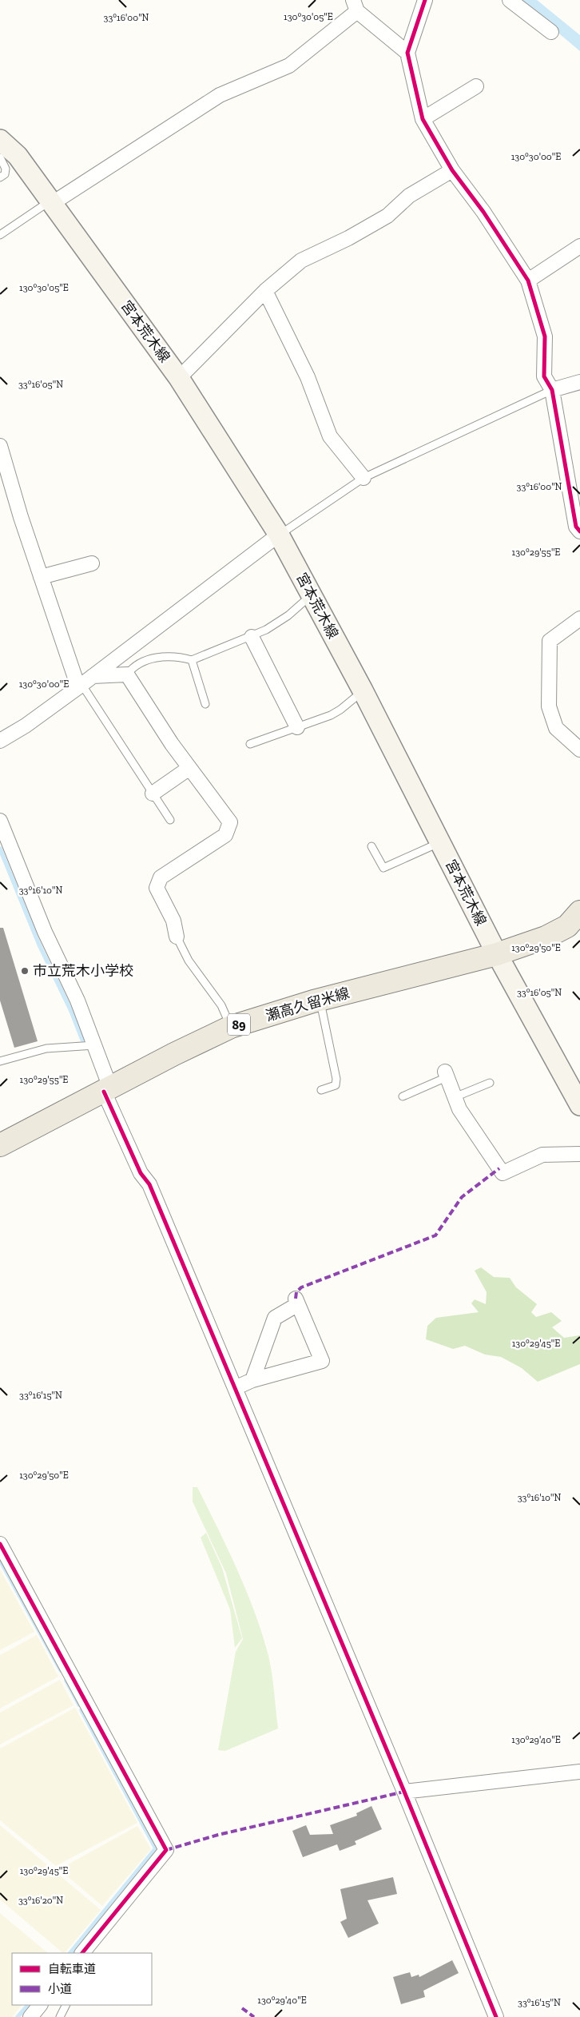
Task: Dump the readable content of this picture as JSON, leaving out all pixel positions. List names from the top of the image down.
{
  "streets": {
    "main road": ["宮本荒木線", "瀬高久留米線", "89"]
  },
  "crossings": [
    ["宮本荒木線", "瀬高久留米線"]
  ],
  "places": ["市立荒木小学校"],
  "legend": ["自転車道", "小道"],
  "coordinates": [
    "130°30'05\"E",
    "33°16'00\"N",
    "130°30'00\"E",
    "33°16'05\"N",
    "130°29'55\"E",
    "33°16'10\"N",
    "130°29'50\"E",
    "130°29'45\"E",
    "33°16'15\"N",
    "130°29'40\"E",
    "33°16'20\"N"
  ]
}
